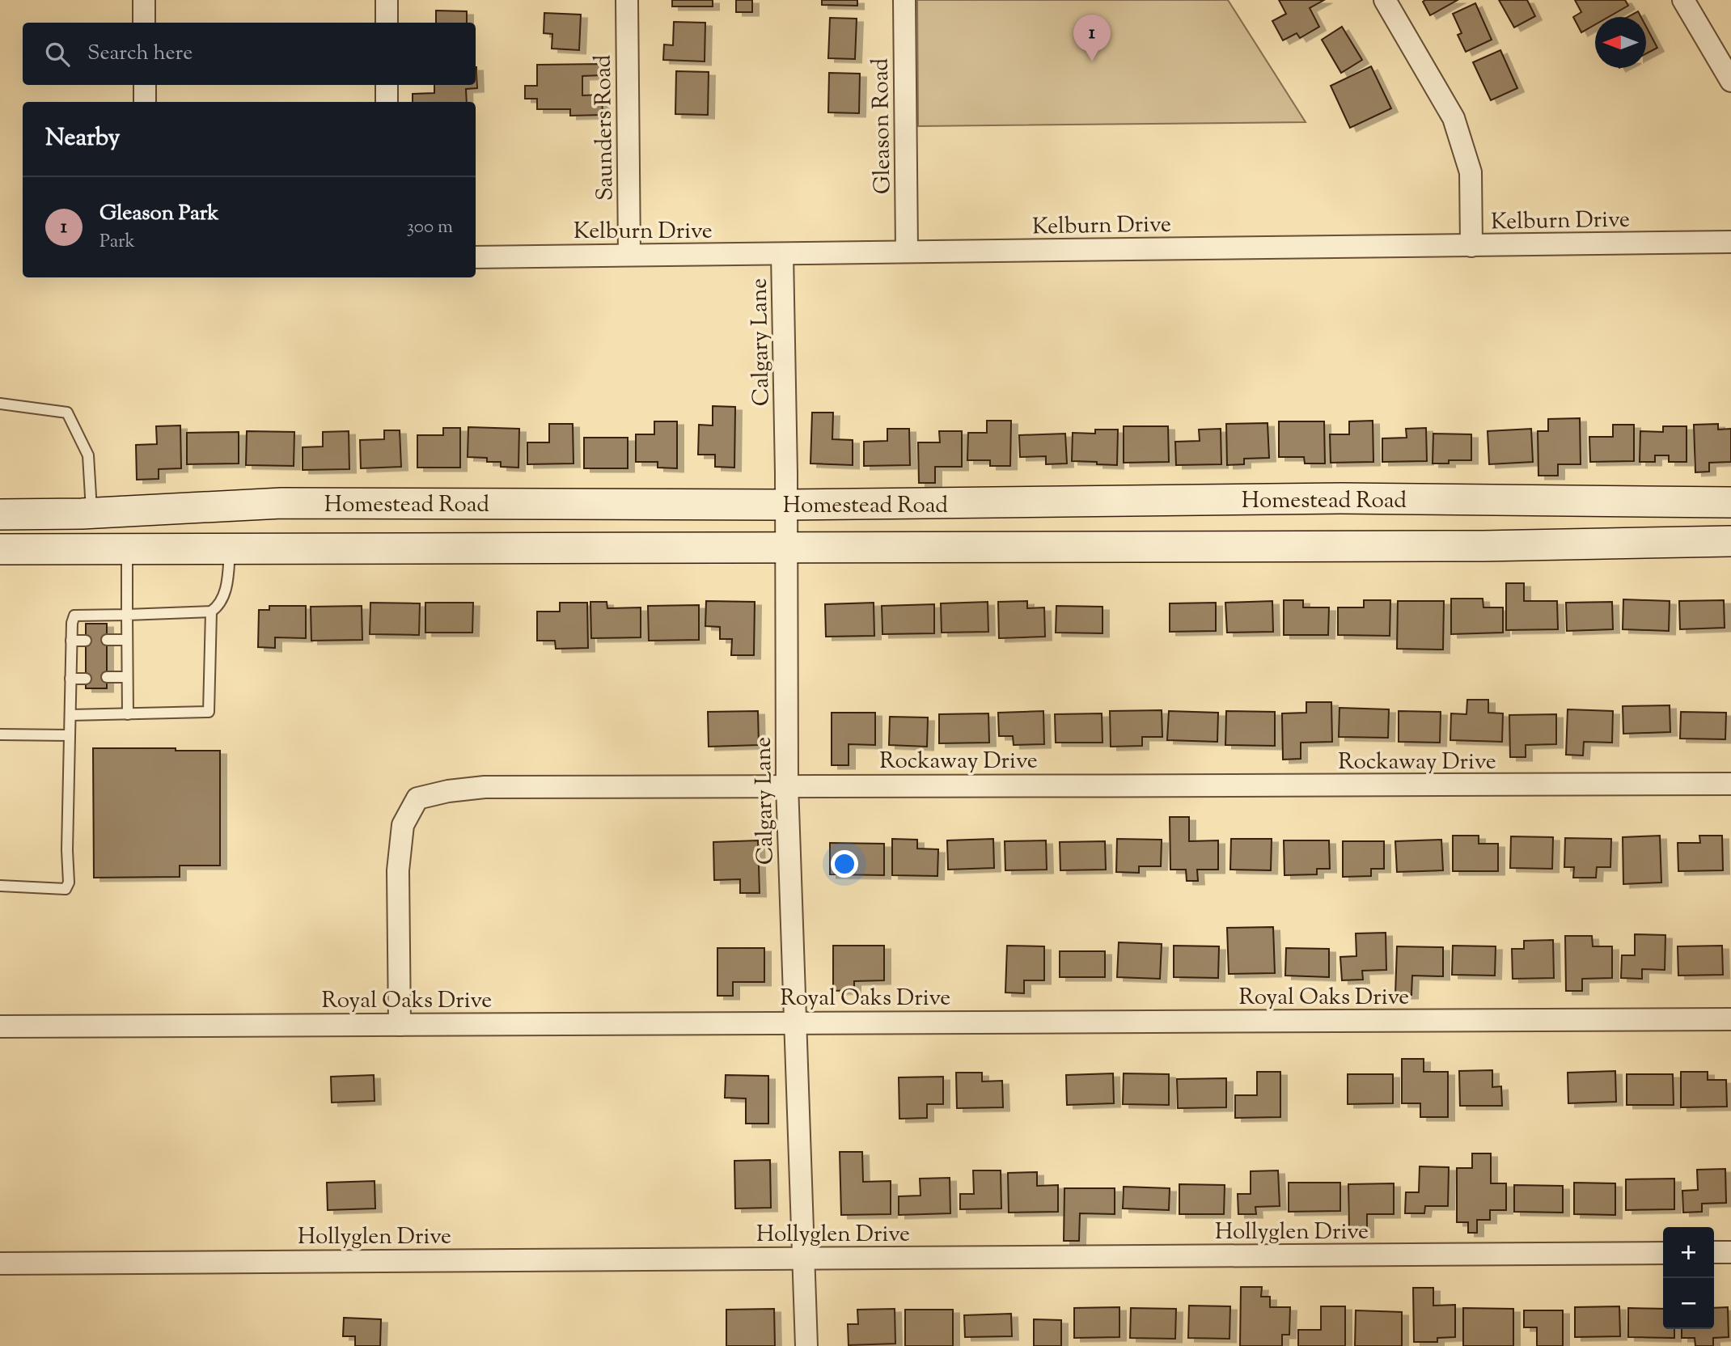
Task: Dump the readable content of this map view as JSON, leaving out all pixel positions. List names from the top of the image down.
{
  "streets": {
    "main road": ["Homestead Road"],
    "street": [
      "Gleason Road",
      "Saunders Road",
      "Kelburn Drive",
      "Calgary Lane",
      "Rockaway Drive",
      "Royal Oaks Drive",
      "Hollyglen Drive"
    ]
  },
  "crossings": [
    ["Gleason Road", "Kelburn Drive"],
    ["Saunders Road", "Kelburn Drive"],
    ["Kelburn Drive", "Calgary Lane"],
    ["Calgary Lane", "Homestead Road"],
    ["Calgary Lane", "Rockaway Drive"],
    ["Calgary Lane", "Royal Oaks Drive"],
    ["Calgary Lane", "Hollyglen Drive"],
    ["Rockaway Drive", "Royal Oaks Drive"]
  ],
  "north": "left",
  "page": {
    "pins": "1",
    "search": "Search here",
    "heading": "Nearby",
    "list": [
      {
        "mark": "1",
        "name": "Gleason Park",
        "note": "Park",
        "value": "300 m"
      }
    ],
    "map_buttons": ["+", "−"]
  }
}
